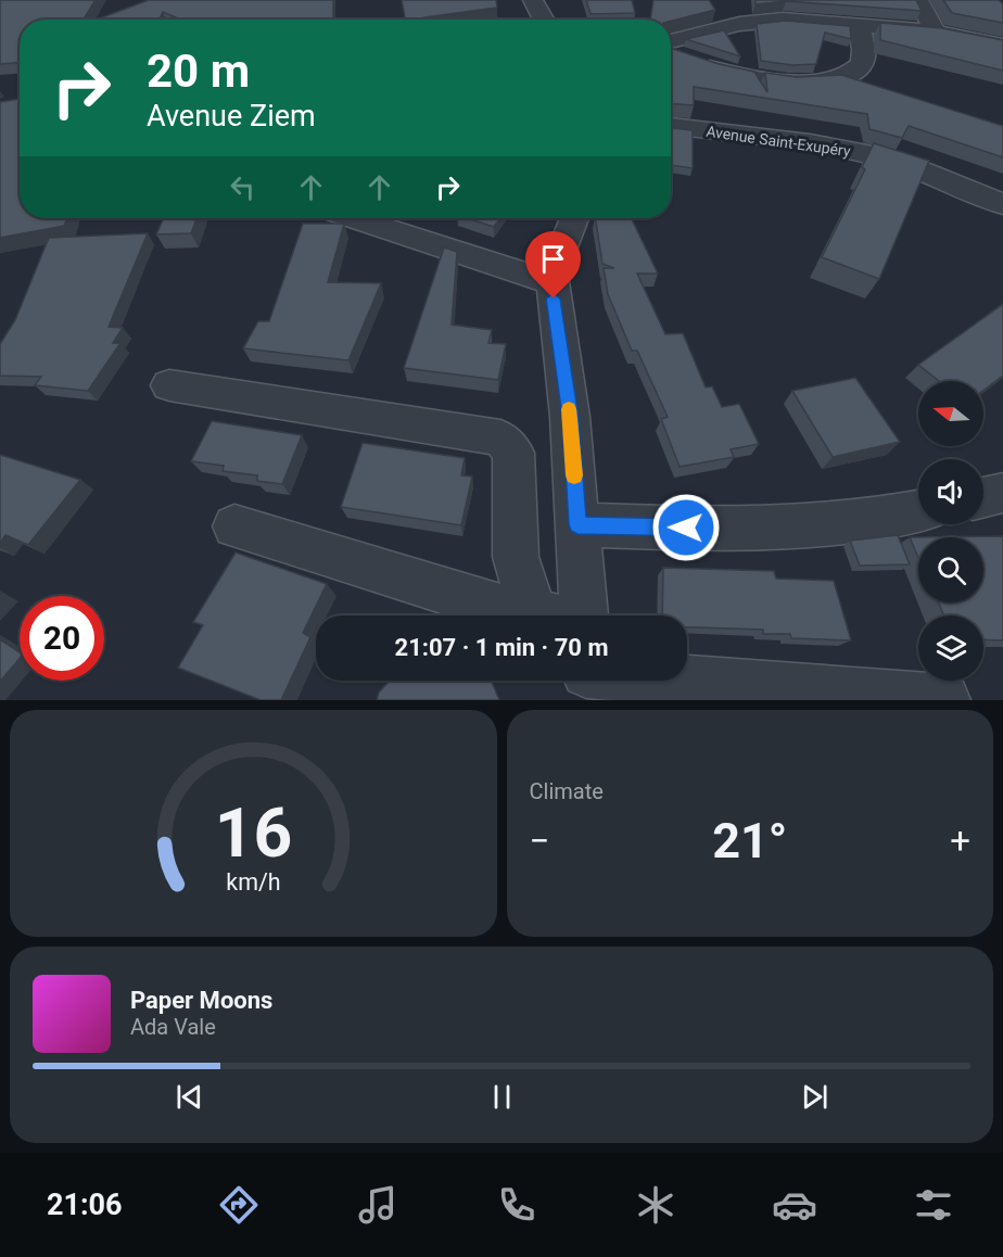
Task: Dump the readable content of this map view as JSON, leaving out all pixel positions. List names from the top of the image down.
{
  "streets": {
    "street": ["Avenue Saint-Exupéry"]
  },
  "north": "left",
  "page": {
    "turn": ["20 m", "Avenue Ziem"],
    "limit": "20",
    "trip": "21:07 · 1 min · 70 m",
    "tile": "Climate",
    "heat": ["−", "21°", "+"],
    "song": ["Paper Moons", "Ada Vale"],
    "tabs": "21:06",
    "gauge": ["16", "km/h"]
  }
}
